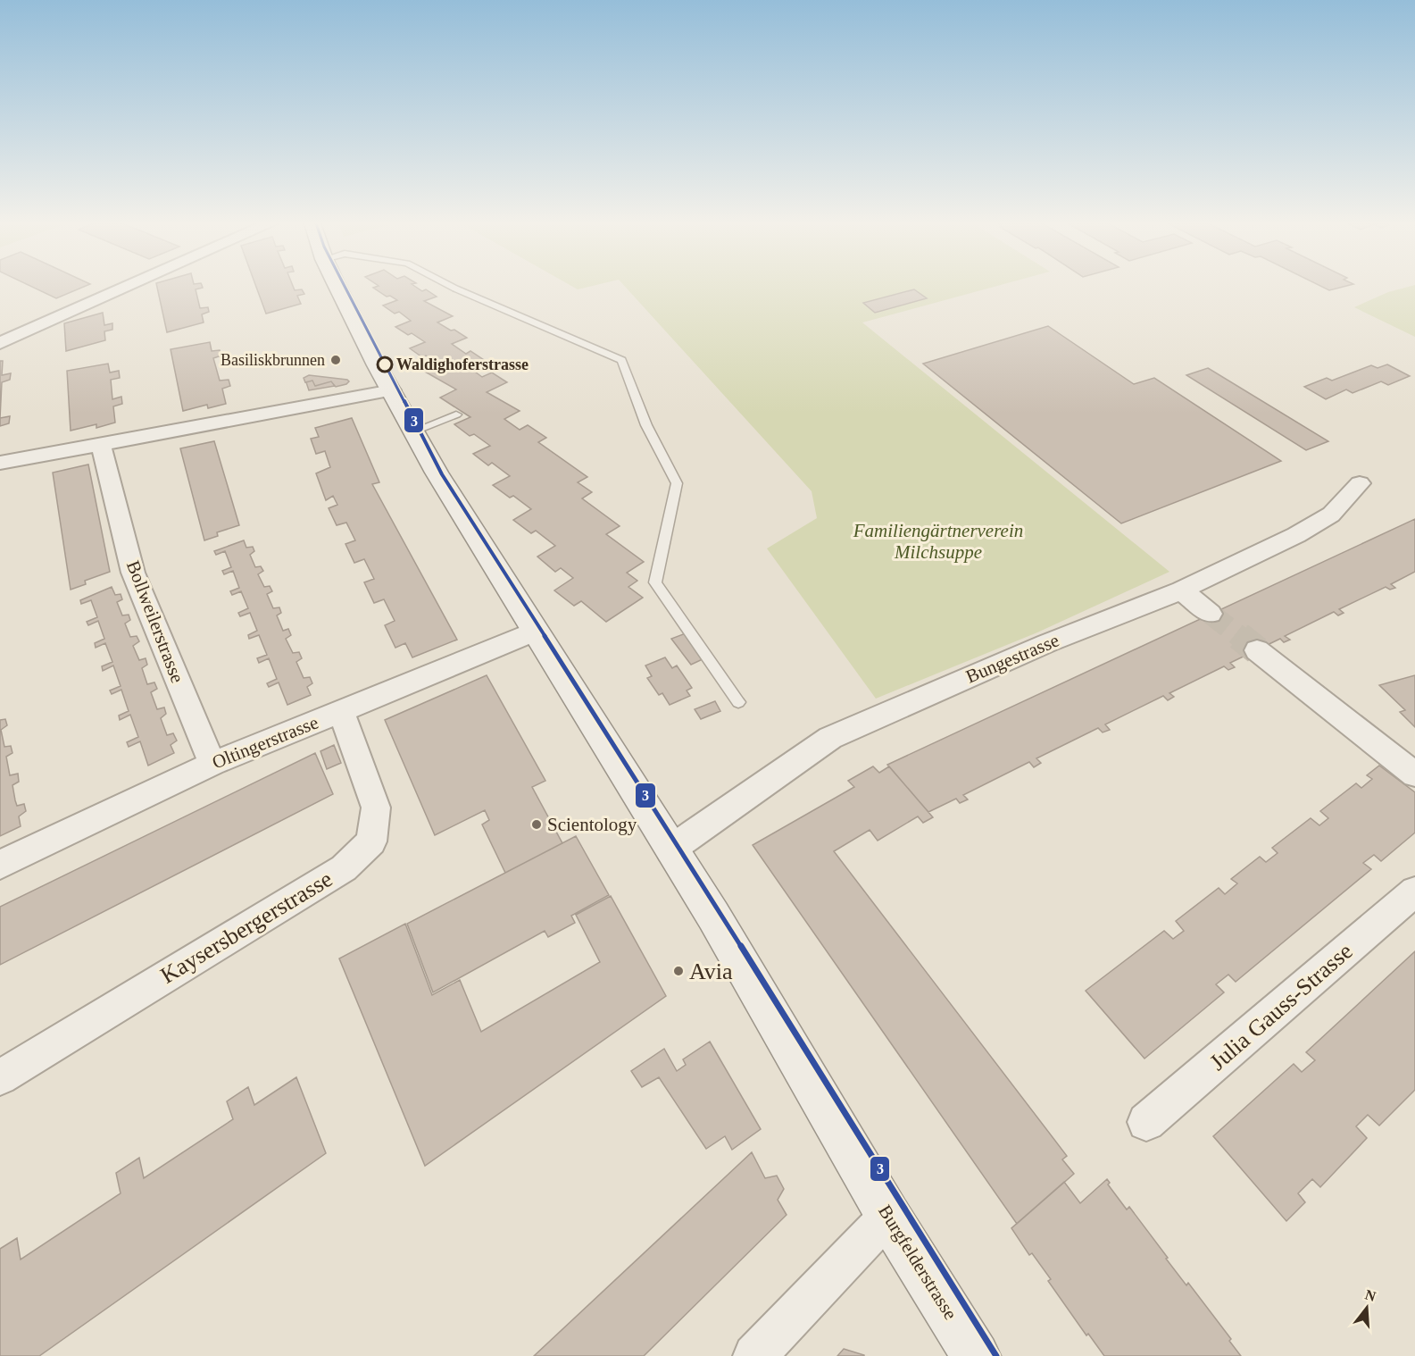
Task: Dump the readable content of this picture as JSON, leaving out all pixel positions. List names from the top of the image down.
{
  "streets": {
    "main road": ["Burgfelderstrasse"],
    "street": [
      "Bollweilerstrasse",
      "Bungestrasse",
      "Oltingerstrasse",
      "Kaysersbergerstrasse",
      "Julia Gauss-Strasse"
    ]
  },
  "crossings": [
    ["Bollweilerstrasse", "Oltingerstrasse"],
    ["Bungestrasse", "Burgfelderstrasse"],
    ["Oltingerstrasse", "Kaysersbergerstrasse"],
    ["Oltingerstrasse", "Burgfelderstrasse"]
  ],
  "parks": ["Familiengärtnerverein Milchsuppe"],
  "places": [
    "Basiliskbrunnen",
    "Waldighoferstrasse",
    "Scientology",
    "Avia"
  ],
  "lines": ["transit line 3"],
  "north": "top"
}
